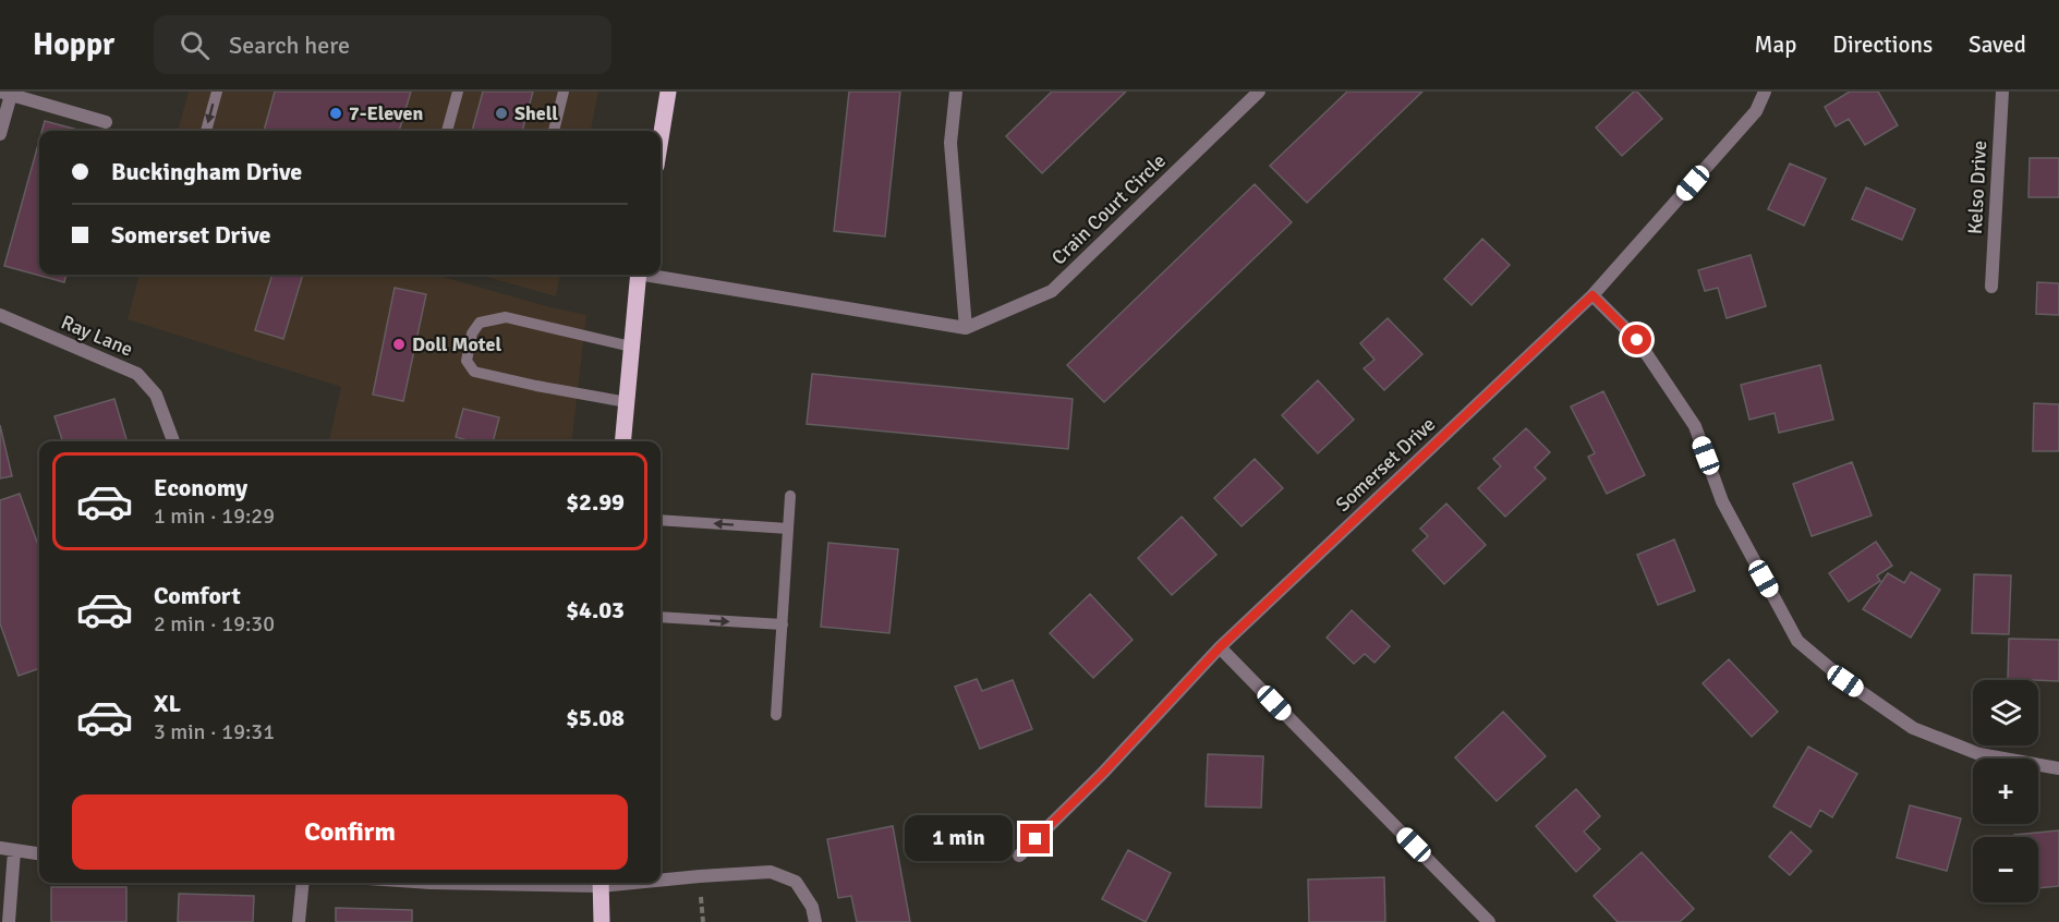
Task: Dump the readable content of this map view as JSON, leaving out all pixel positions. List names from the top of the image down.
{
  "streets": {
    "street": [
      "Kelso Drive",
      "Crain Court Circle",
      "Ray Lane",
      "Somerset Drive"
    ]
  },
  "places": ["7-Eleven", "Shell", "Doll Motel"],
  "page": {
    "header": "Hoppr",
    "search": "Search here",
    "nav": ["Map", "Directions", "Saved"],
    "banner": ["Buckingham Drive", "Somerset Drive"],
    "list": [
      {
        "name": "Economy",
        "note": "1 min · 19:29",
        "value": "$2.99"
      },
      {
        "name": "Comfort",
        "note": "2 min · 19:30",
        "value": "$4.03"
      },
      {
        "name": "XL",
        "note": "3 min · 19:31",
        "value": "$5.08"
      }
    ],
    "map_buttons": ["+", "−"],
    "buttons": "Confirm",
    "bubble": "1 min"
  }
}
